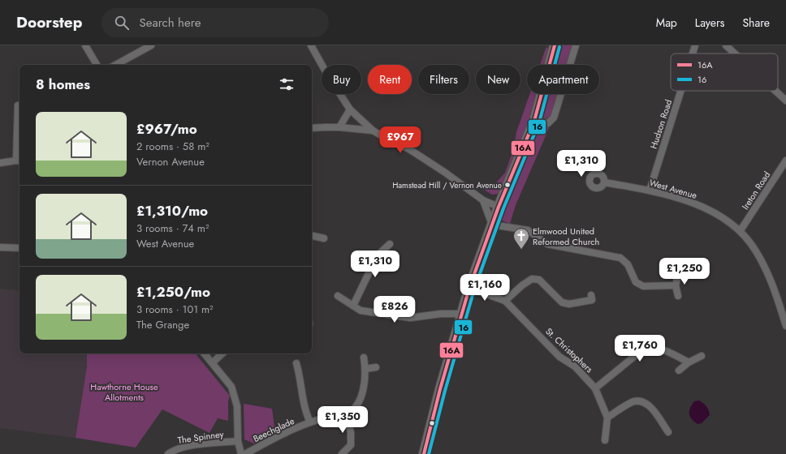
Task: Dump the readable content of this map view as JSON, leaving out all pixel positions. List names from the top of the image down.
{
  "streets": {
    "street": [
      "Hudson Road",
      "West Avenue",
      "Ireton Road",
      "St. Christophers",
      "Beechglade",
      "The Spinney"
    ]
  },
  "crossings": [
    ["Hudson Road", "West Avenue"],
    ["West Avenue", "Ireton Road"]
  ],
  "parks": ["Hawthorne House Allotments"],
  "places": {
    "other": ["Hamstead Hill / Vernon Avenue"],
    "church": ["Elmwood United Reformed Church"]
  },
  "lines": ["transit line 16A", "transit line 16"],
  "legend": ["16A", "16"],
  "page": {
    "header": "Doorstep",
    "search": "Search here",
    "nav": ["Map", "Layers", "Share"],
    "chip": [
      "Buy",
      "Rent",
      "Filters",
      "New",
      "Apartment"
    ],
    "heading": "8 homes",
    "list": [
      {
        "name": "£967/mo",
        "note": "2 rooms · 58 m² · Vernon Avenue"
      },
      {
        "name": "£1,310/mo",
        "note": "3 rooms · 74 m² · West Avenue"
      },
      {
        "name": "£1,250/mo",
        "note": "3 rooms · 101 m² · The Grange"
      }
    ],
    "price": [
      "£967",
      "£1,310",
      "£1,310",
      "£1,250",
      "£1,160",
      "£826",
      "£1,760",
      "£1,350"
    ]
  }
}
